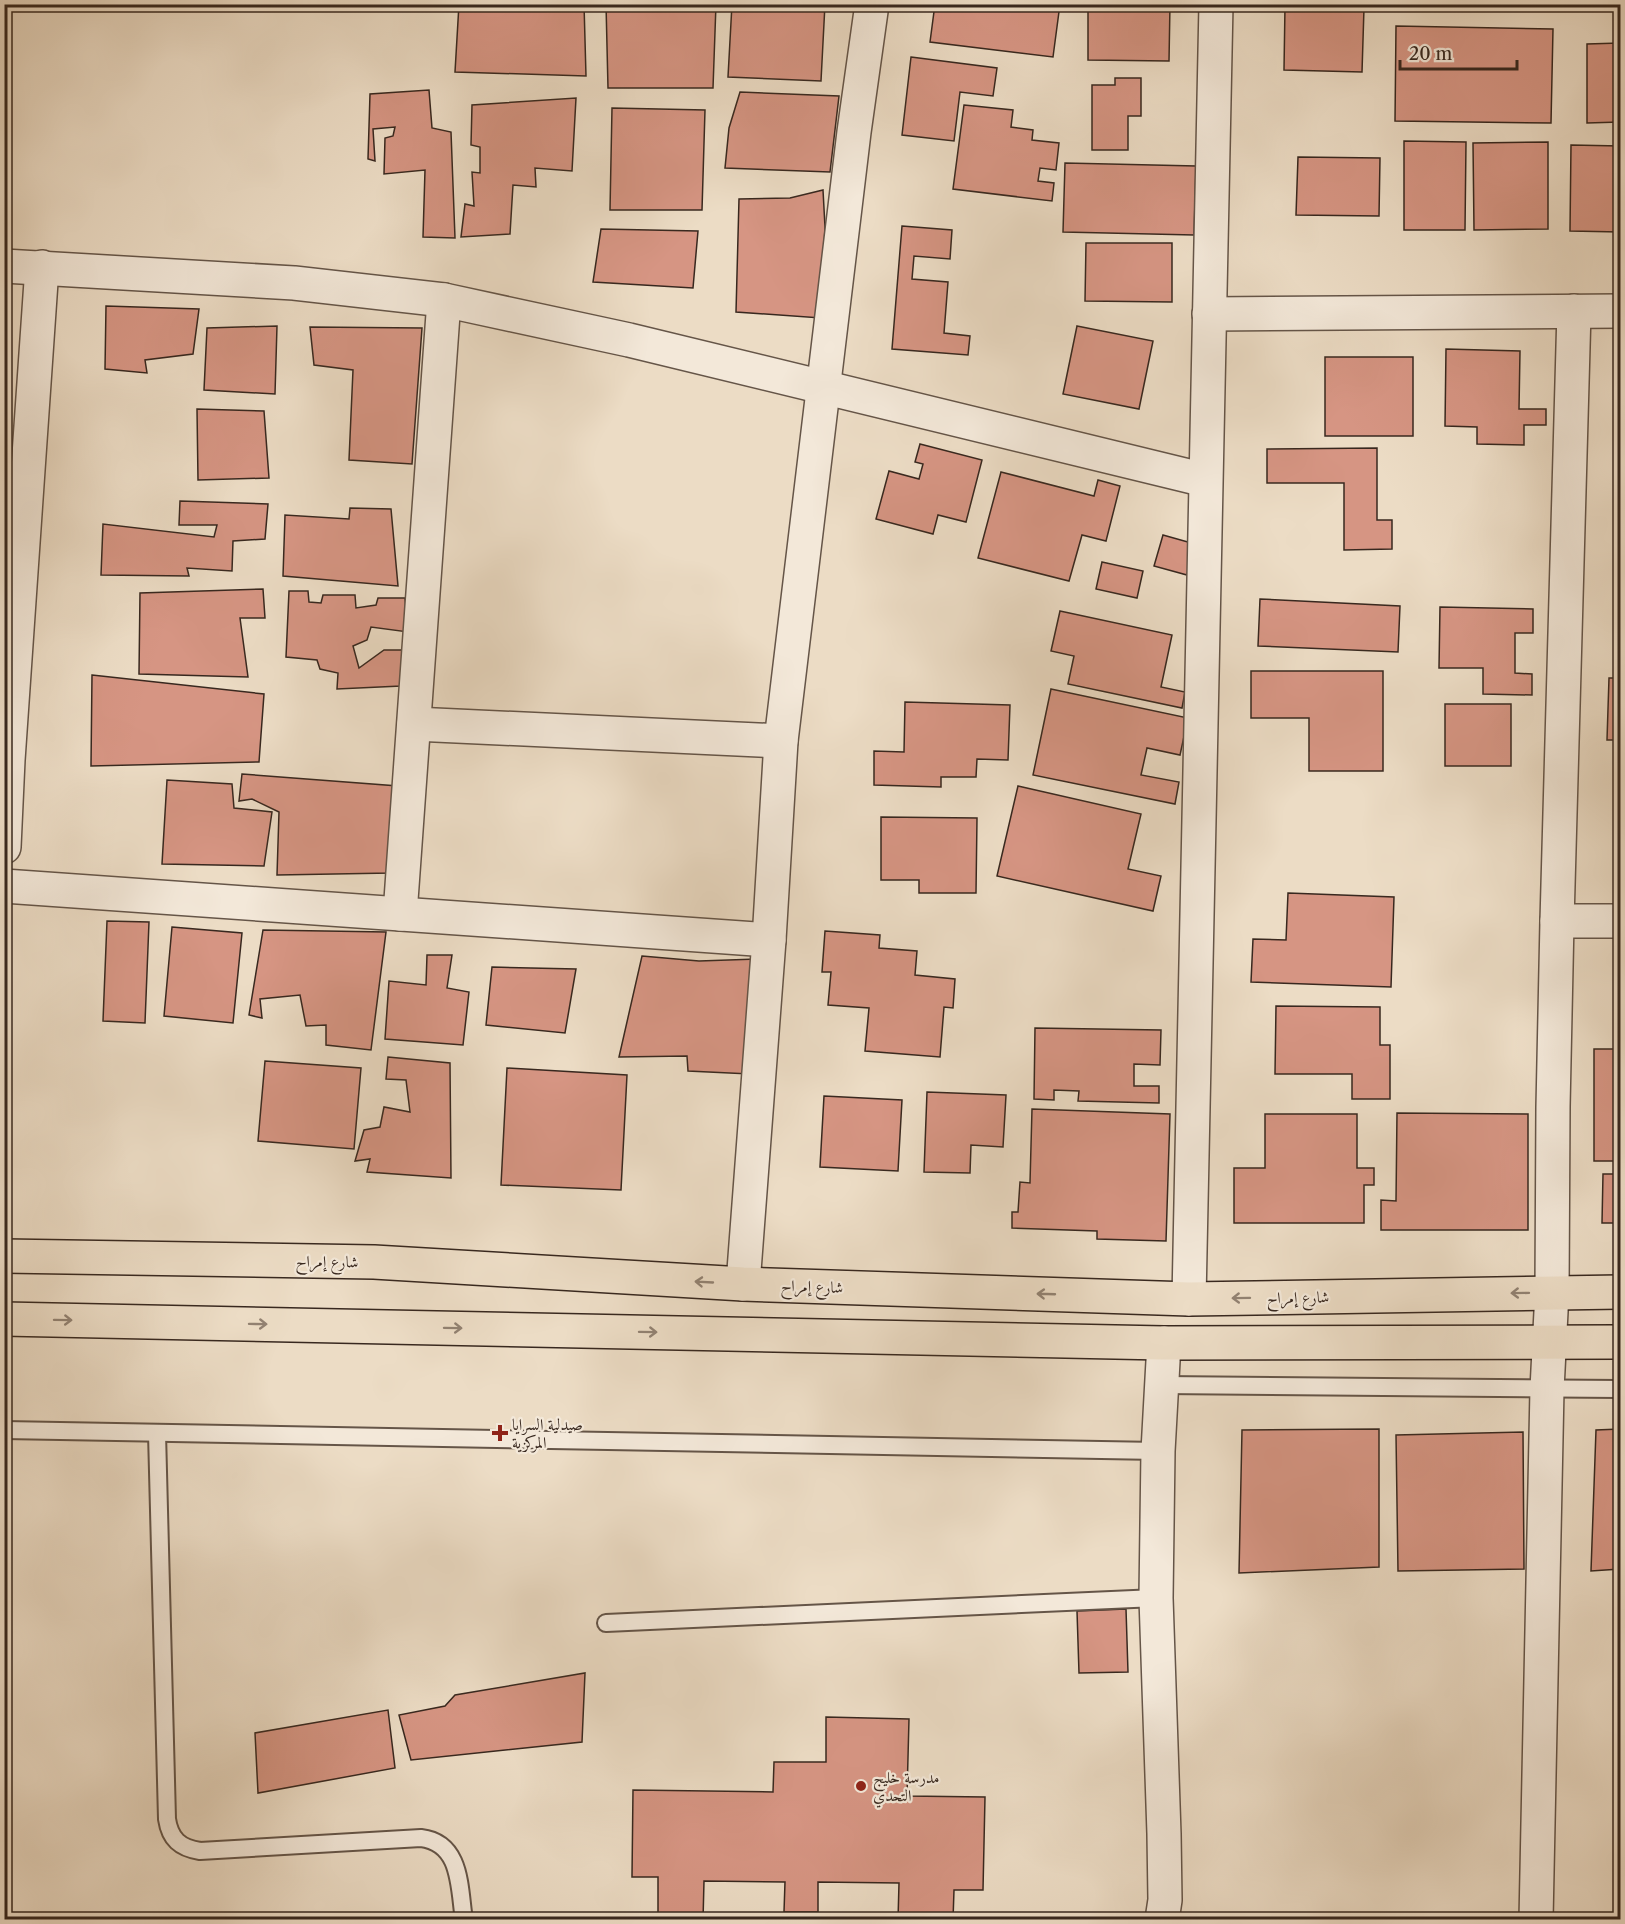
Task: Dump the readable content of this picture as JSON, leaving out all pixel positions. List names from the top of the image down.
{
  "streets": {
    "main road": ["شارع إمراح"]
  },
  "places": {
    "health": ["صيدلية السرايا المركزية"],
    "other": ["مدرسة خليج التحدي"]
  },
  "scale_bar": "20 m"
}
